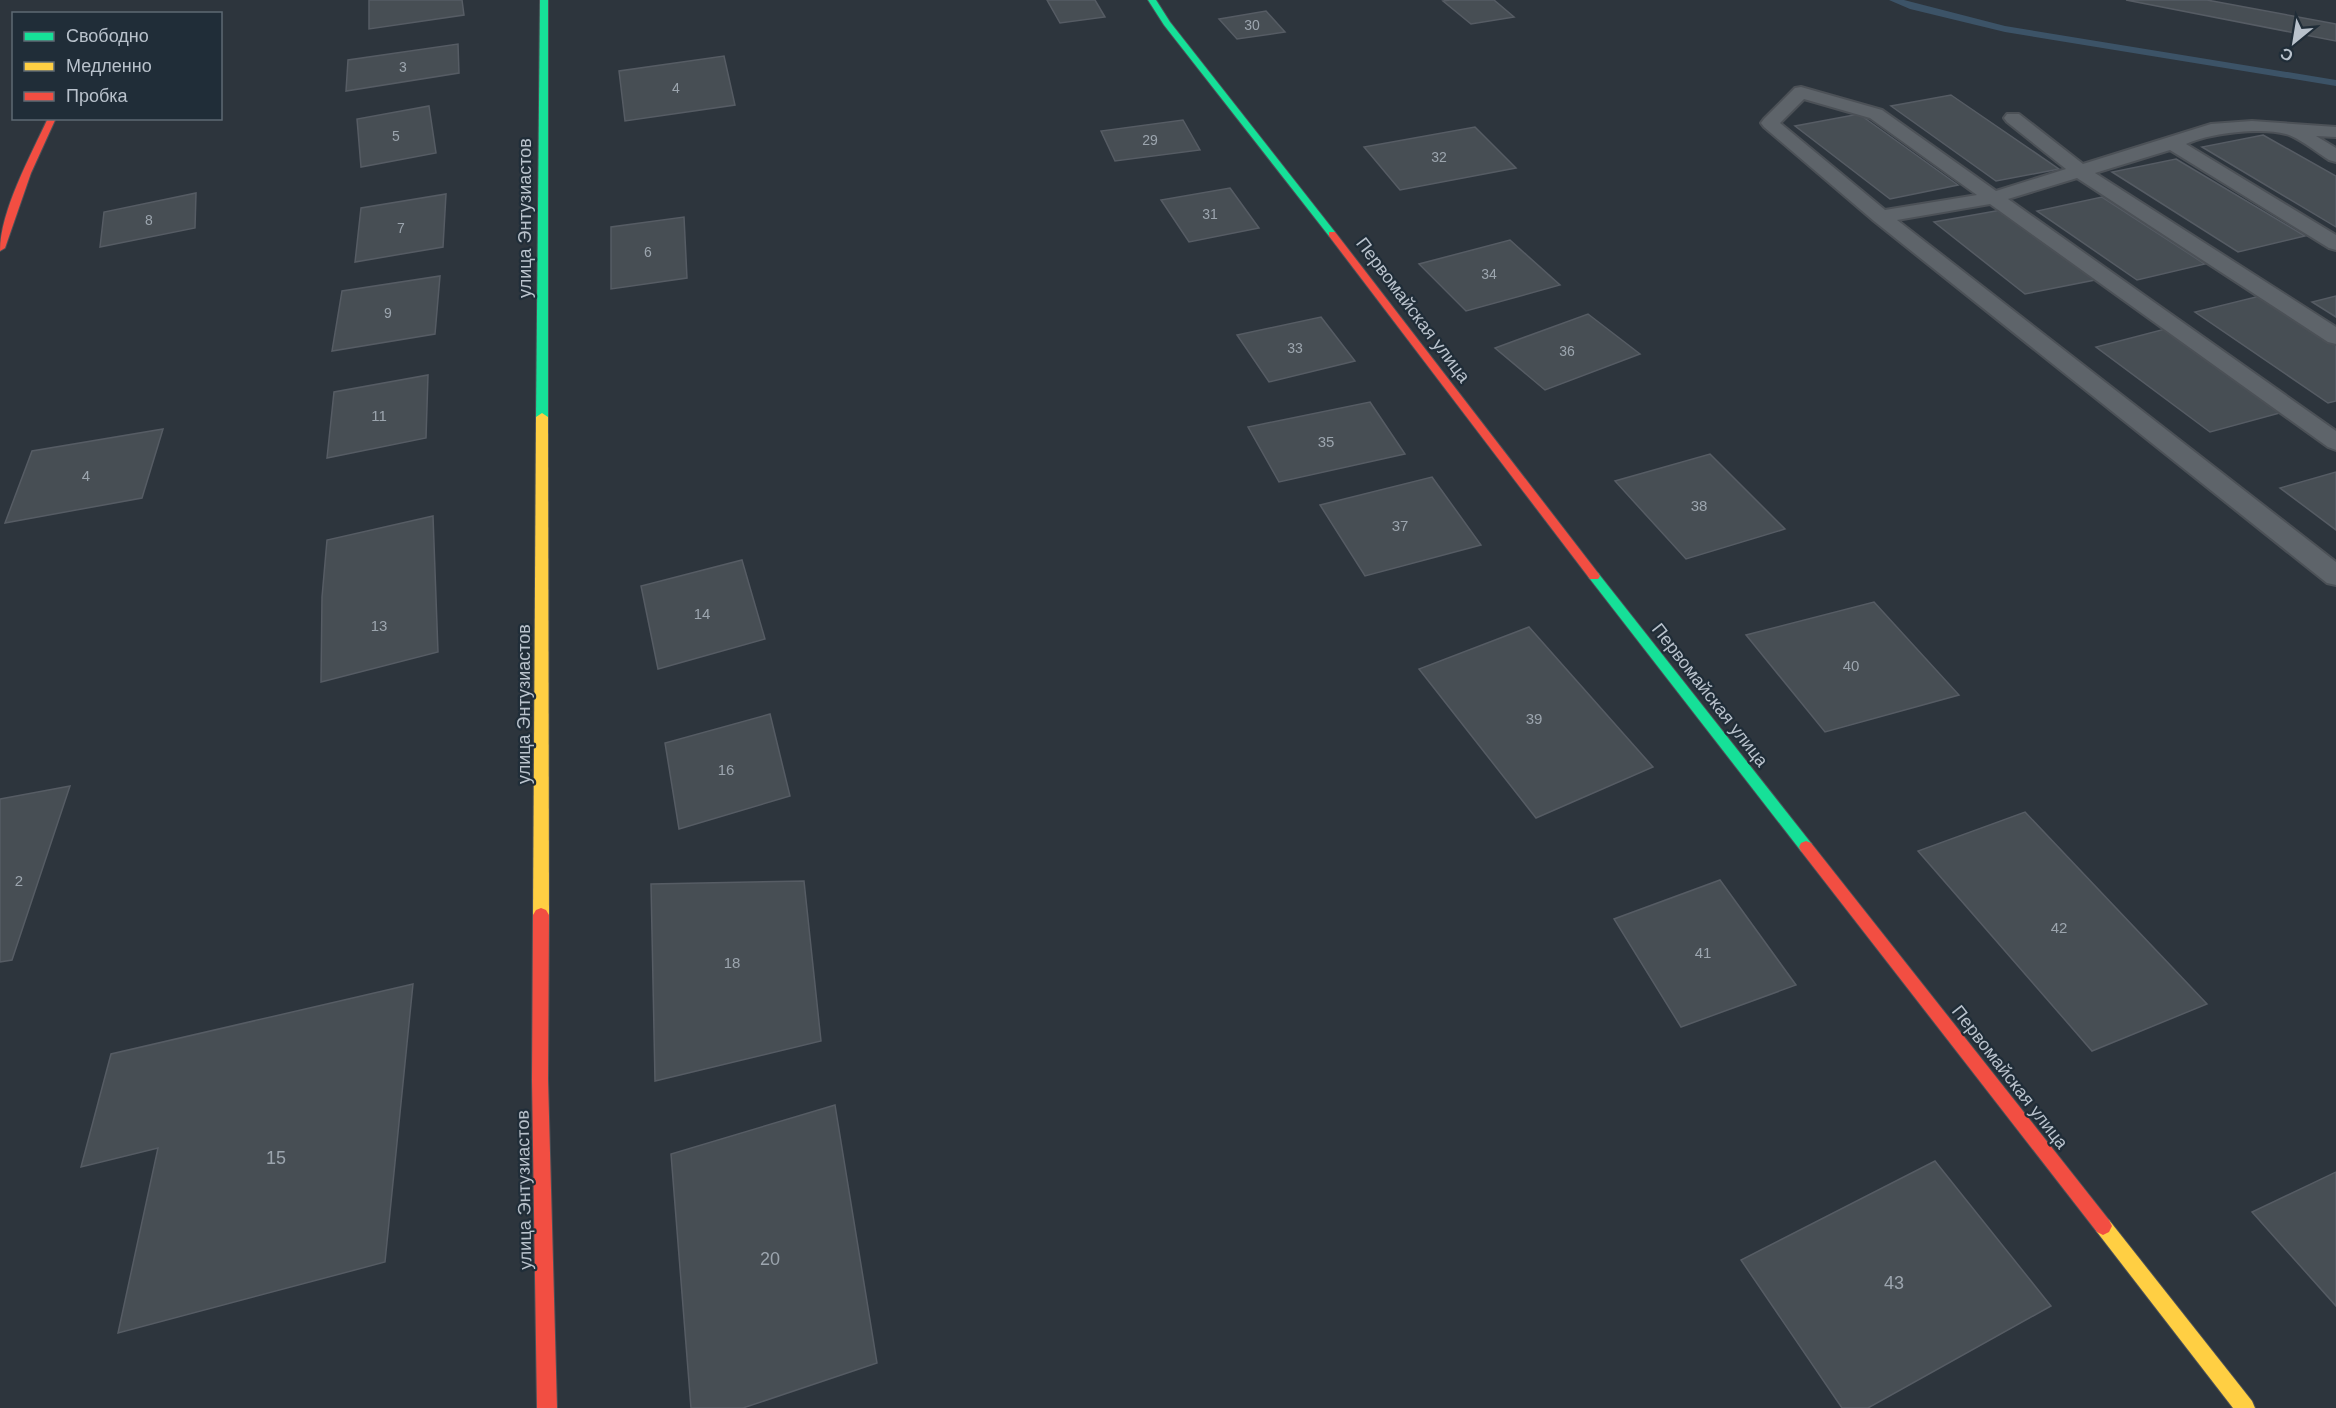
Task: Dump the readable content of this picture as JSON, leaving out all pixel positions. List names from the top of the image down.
{
  "streets": {
    "street": ["улица Энтузиастов", "Первомайская улица"]
  },
  "house_numbers": [
    "30",
    "3",
    "4",
    "5",
    "29",
    "32",
    "31",
    "8",
    "7",
    "6",
    "34",
    "9",
    "33",
    "36",
    "11",
    "35",
    "4",
    "38",
    "37",
    "14",
    "13",
    "40",
    "39",
    "16",
    "2",
    "42",
    "41",
    "18",
    "15",
    "20",
    "43"
  ],
  "legend": ["Свободно", "Медленно", "Пробка"],
  "north": "bottom left"
}
